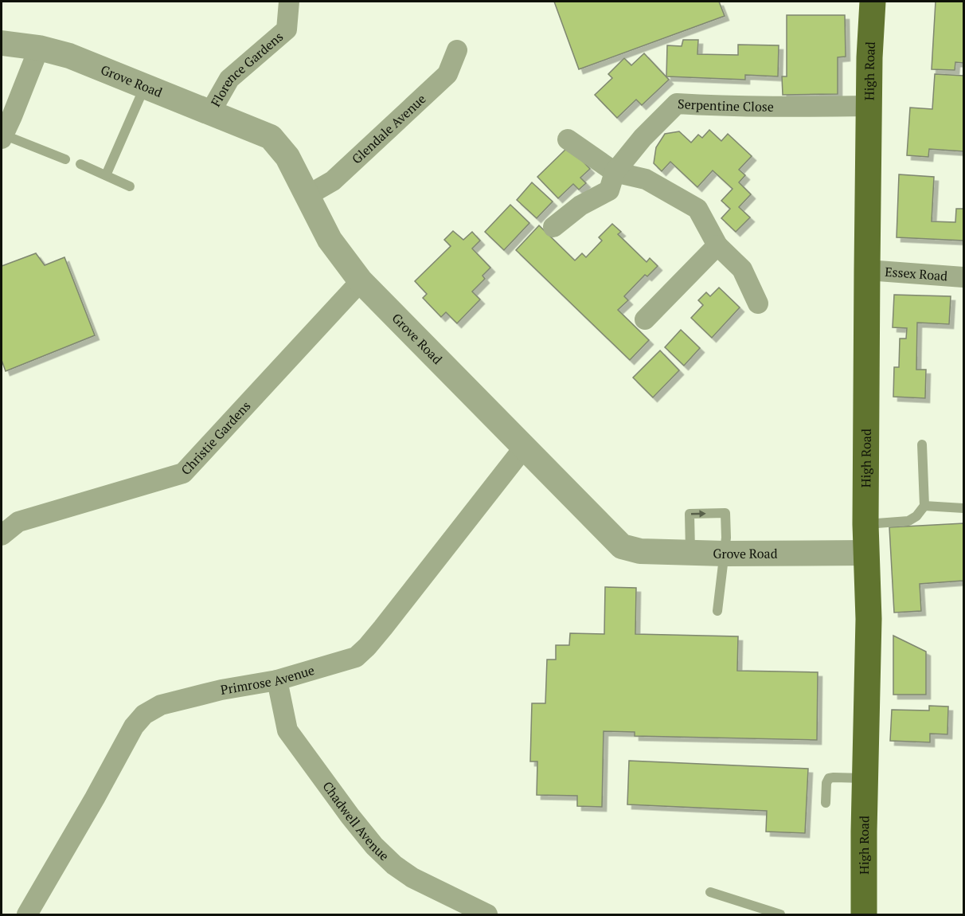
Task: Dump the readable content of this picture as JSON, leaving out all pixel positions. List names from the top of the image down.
{
  "streets": {
    "main road": ["High Road"],
    "street": [
      "Florence Gardens",
      "Grove Road",
      "Serpentine Close",
      "Glendale Avenue",
      "Essex Road",
      "Christie Gardens",
      "Primrose Avenue",
      "Chadwell Avenue"
    ]
  },
  "crossings": [
    ["Florence Gardens", "Grove Road"],
    ["High Road", "Grove Road"],
    ["High Road", "Serpentine Close"],
    ["High Road", "Essex Road"],
    ["Grove Road", "Glendale Avenue"],
    ["Grove Road", "Christie Gardens"],
    ["Grove Road", "Primrose Avenue"],
    ["Primrose Avenue", "Chadwell Avenue"]
  ]
}
